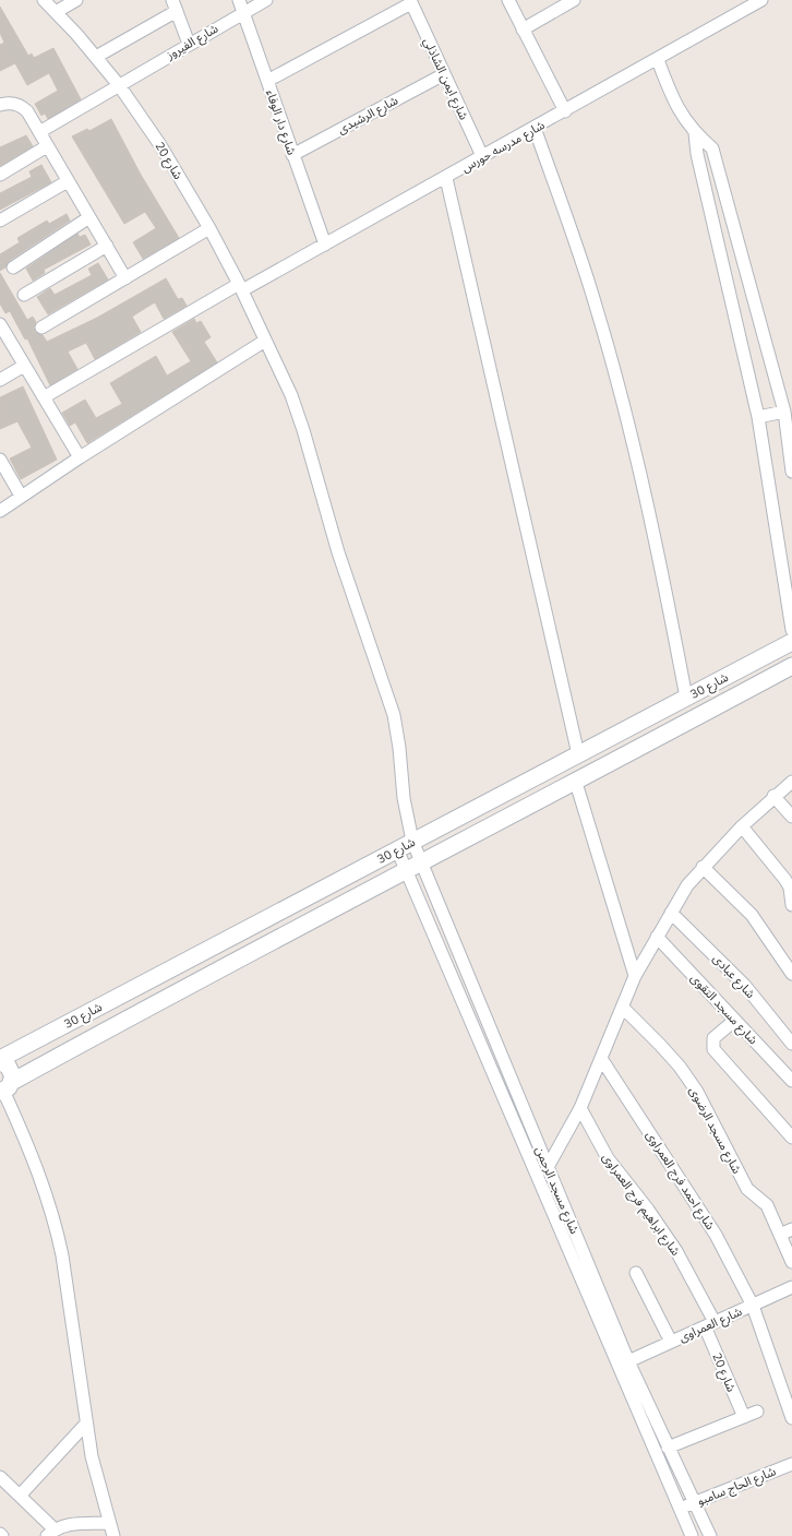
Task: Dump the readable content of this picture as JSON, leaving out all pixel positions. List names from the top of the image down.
{
  "streets": {
    "street": [
      "شارع الفيروز",
      "شارع ايمن الشاذلي",
      "شارع الرشيدى",
      "شارع دار الوفاء",
      "شارع مدرسه حورس",
      "شارع 20",
      "شارع 30",
      "شارع عبادى",
      "شارع مسجد التقوى",
      "شارع مسجد الرضوى",
      "شارع احمد فرج العمراوى",
      "شارع مسجد الرحمن",
      "شارع ابراهيم فرج العمراوى",
      "شارع العمراوى",
      "شارع الحاج سامبو"
    ]
  },
  "crossings": [
    ["شارع الفيروز", "شارع دار الوفاء"],
    ["شارع الفيروز", "شارع 20"],
    ["شارع ايمن الشاذلي", "شارع الرشيدى"],
    ["شارع ايمن الشاذلي", "شارع مدرسه حورس"],
    ["شارع الرشيدى", "شارع دار الوفاء"],
    ["شارع دار الوفاء", "شارع مدرسه حورس"],
    ["شارع مدرسه حورس", "شارع 20"],
    ["شارع 20", "شارع 30"],
    ["شارع 20", "شارع مسجد الرحمن"],
    ["شارع 20", "شارع ابراهيم فرج العمراوى"],
    ["شارع 20", "شارع العمراوى"],
    ["شارع 30", "شارع مسجد الرحمن"],
    ["شارع احمد فرج العمراوى", "شارع العمراوى"],
    ["شارع مسجد الرحمن", "شارع العمراوى"],
    ["شارع مسجد الرحمن", "شارع الحاج سامبو"],
    ["شارع ابراهيم فرج العمراوى", "شارع العمراوى"]
  ]
}
